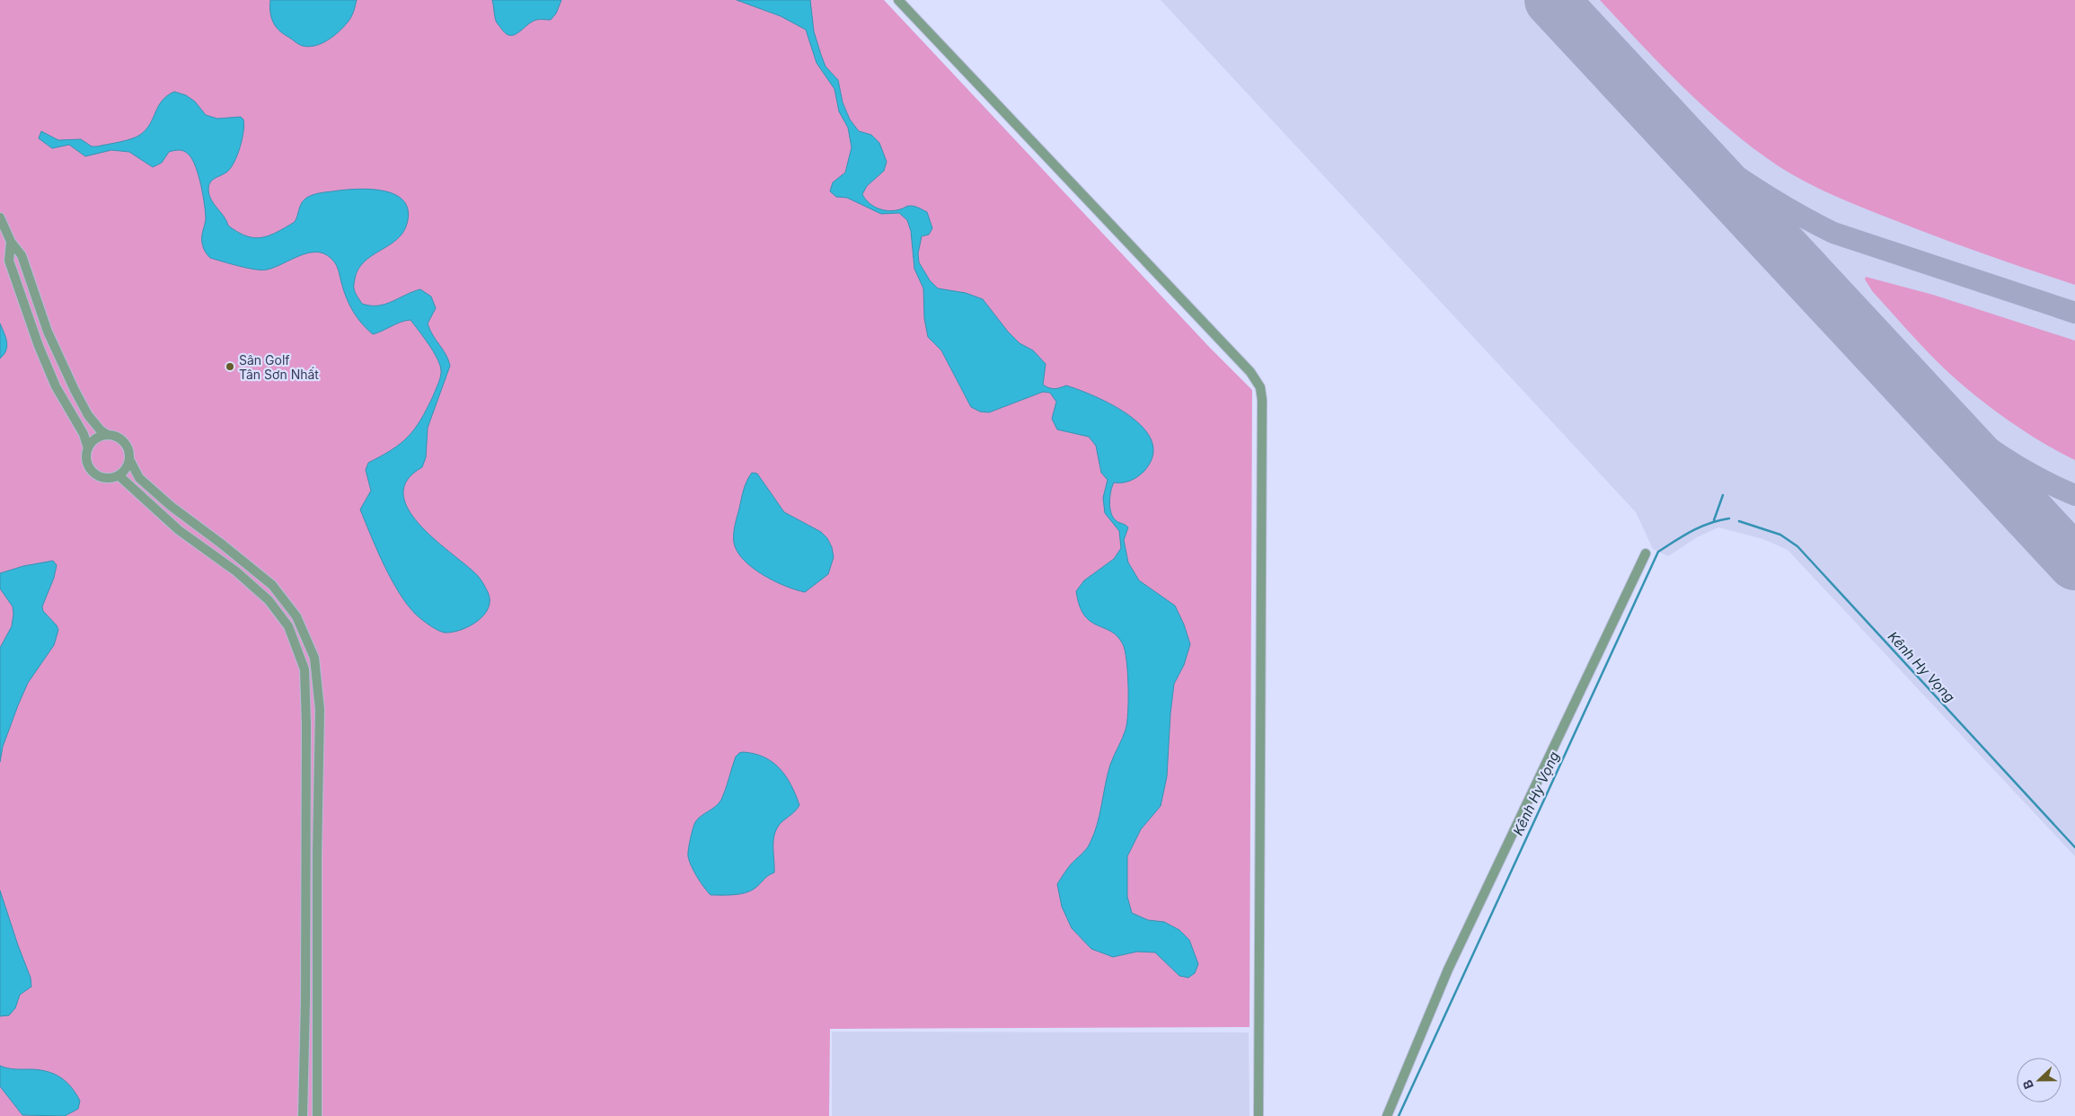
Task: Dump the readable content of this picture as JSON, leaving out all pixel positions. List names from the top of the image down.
{
  "water": ["Kênh Hy Vọng"],
  "places": ["Sân Golf Tân Sơn Nhất"],
  "north": "left"
}
